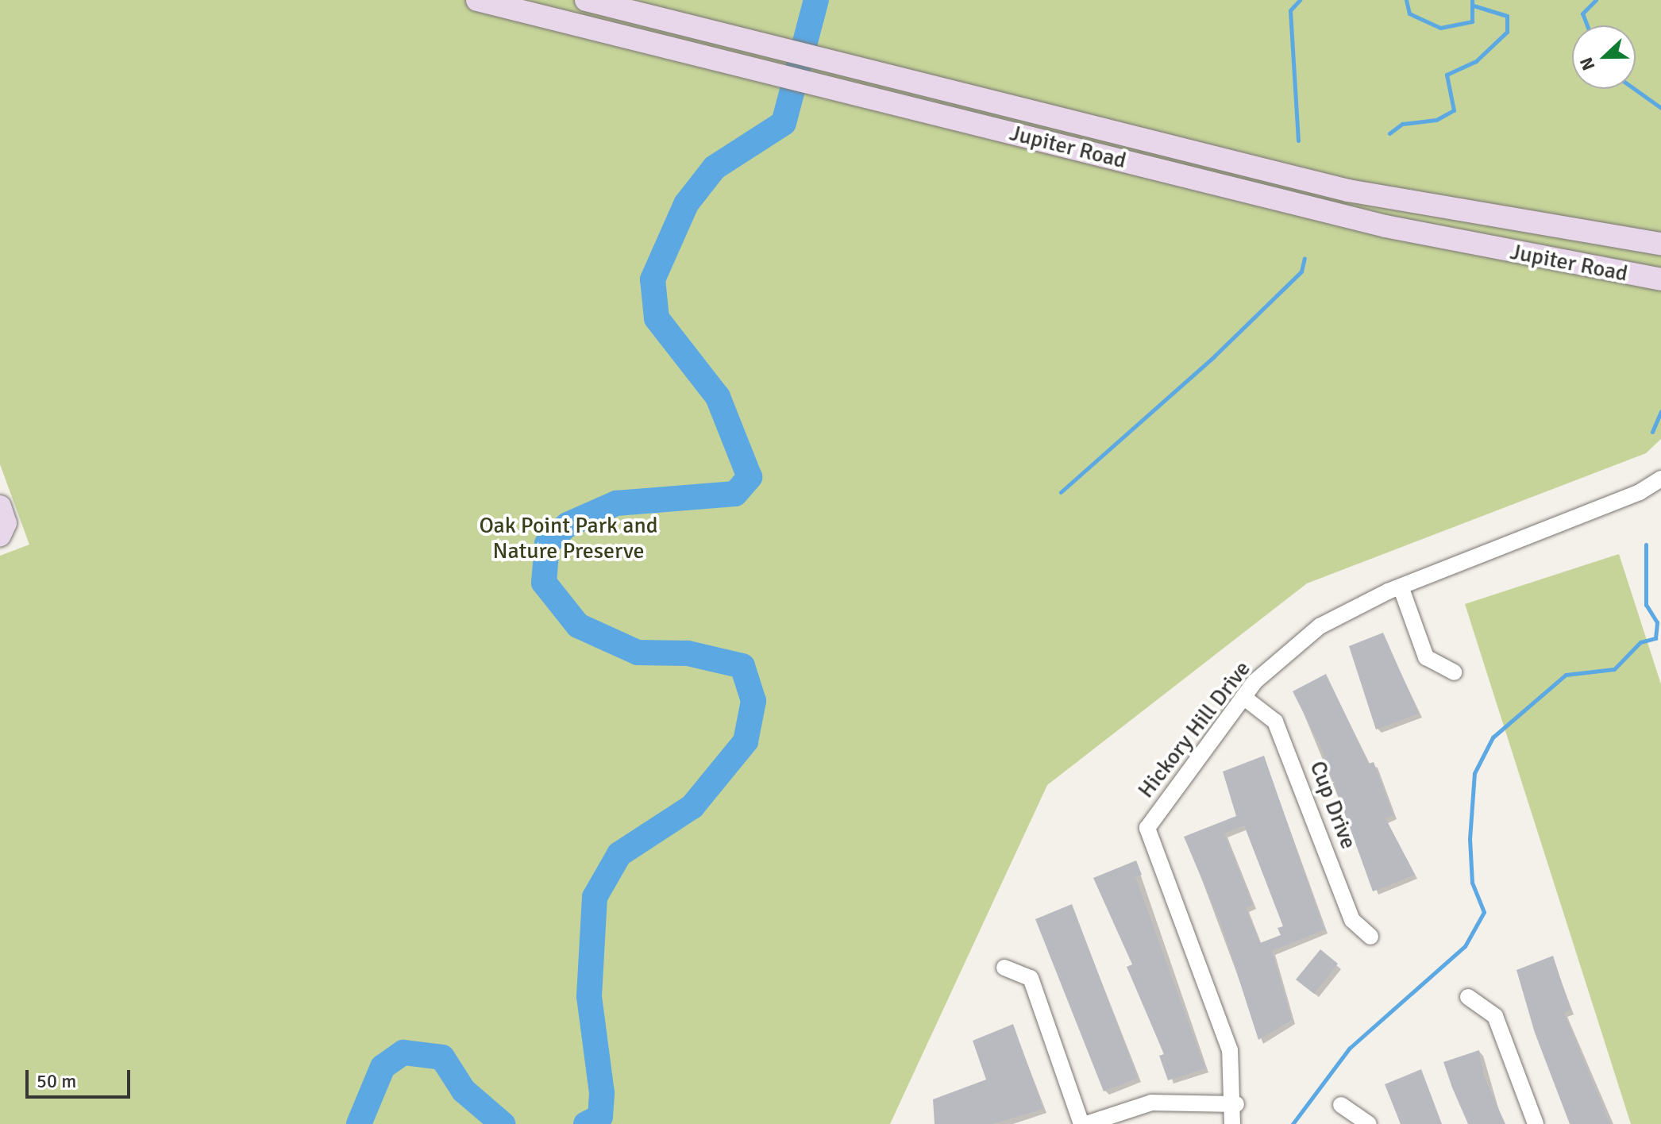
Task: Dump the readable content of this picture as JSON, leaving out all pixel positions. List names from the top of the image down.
{
  "streets": {
    "main road": ["Jupiter Road"],
    "street": ["Hickory Hill Drive", "Cup Drive"]
  },
  "crossings": [
    ["Hickory Hill Drive", "Cup Drive"]
  ],
  "parks": ["Oak Point Park and Nature Preserve"],
  "scale_bar": "50 m",
  "north": "left"
}
